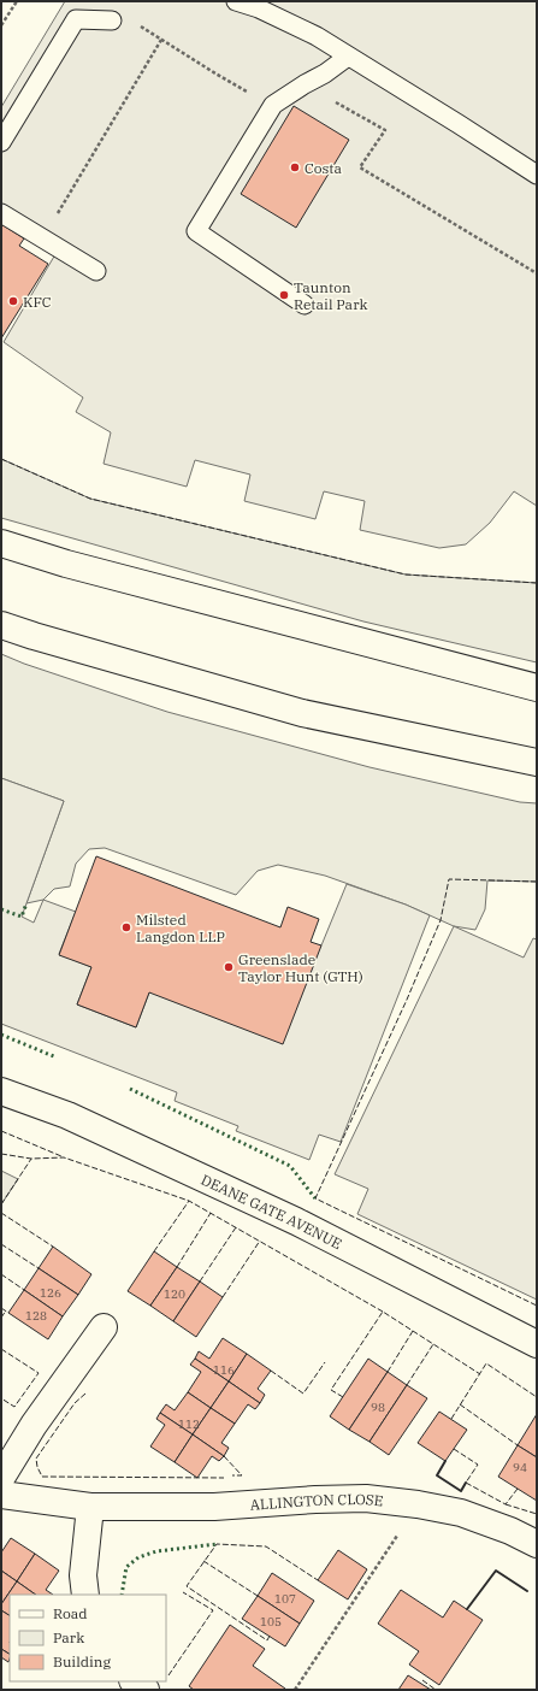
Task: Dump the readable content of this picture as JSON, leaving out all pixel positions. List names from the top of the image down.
{
  "streets": {
    "street": ["DEANE GATE AVENUE", "ALLINGTON CLOSE"]
  },
  "places": [
    "Costa",
    "Taunton Retail Park",
    "KFC",
    "Milsted Langdon LLP",
    "Greenslade Taylor Hunt (GTH)"
  ],
  "house_numbers": [
    "126",
    "120",
    "128",
    "116",
    "98",
    "112",
    "94",
    "107",
    "105"
  ],
  "legend": ["Road", "Park", "Building"]
}
